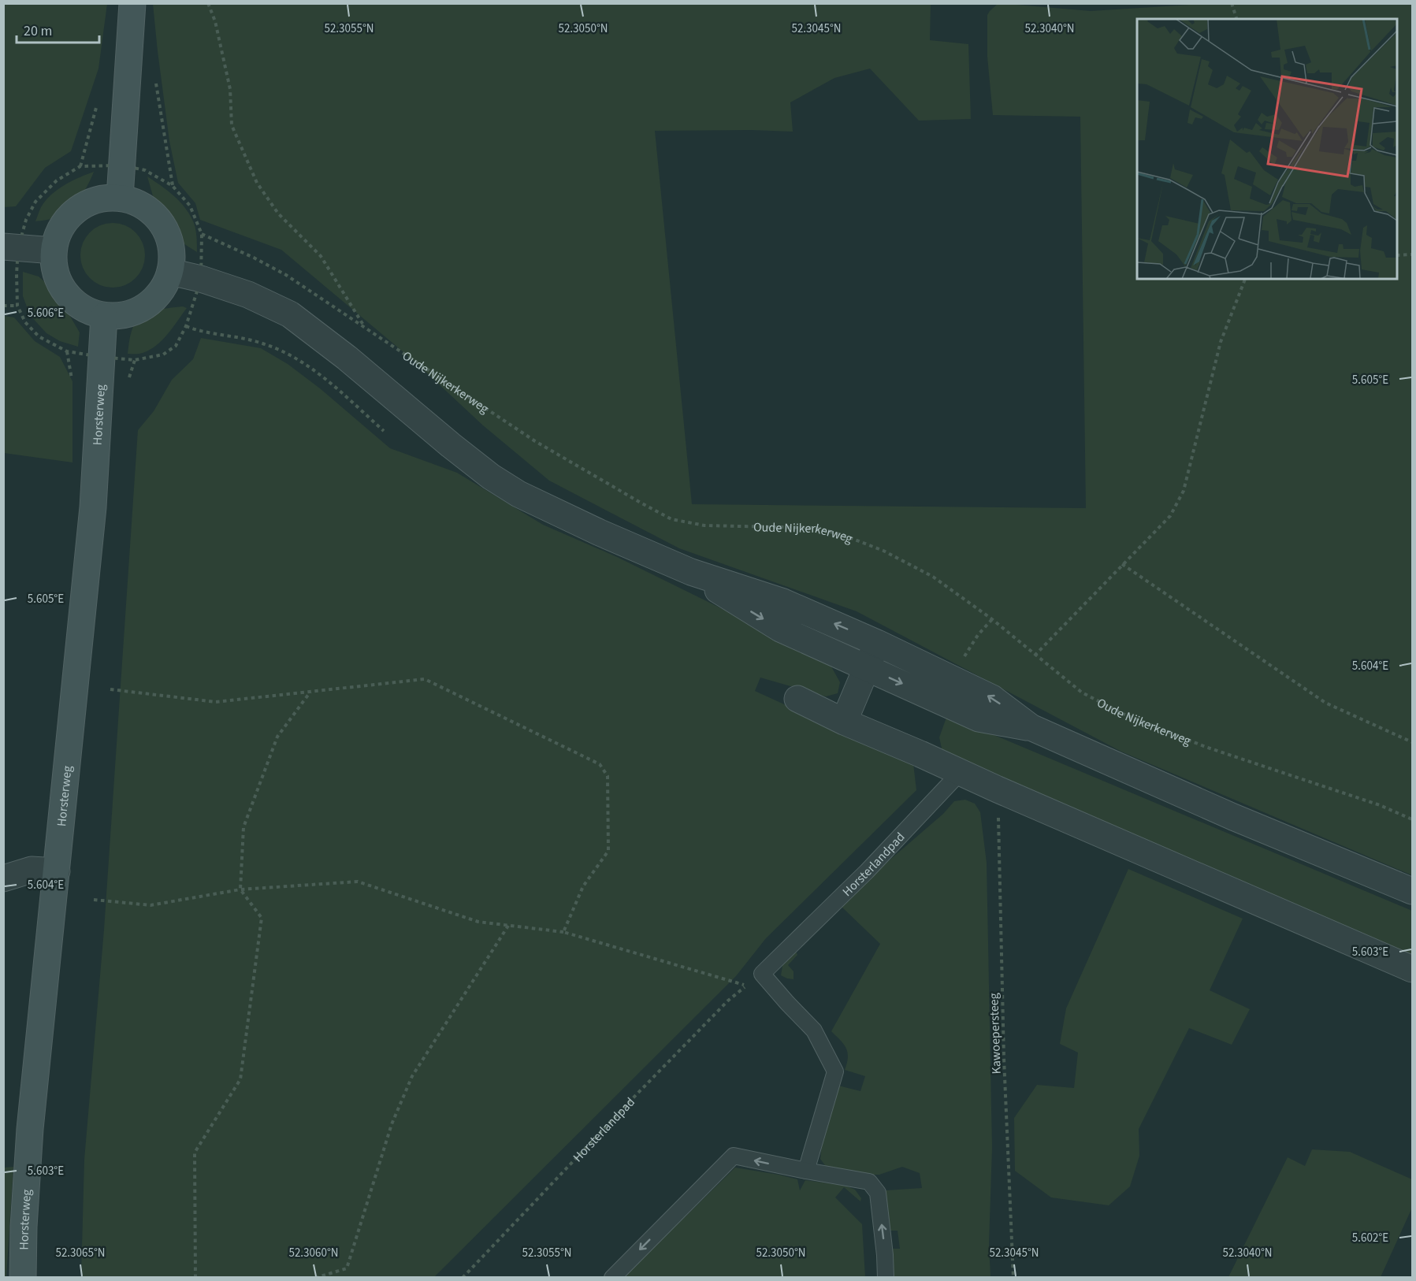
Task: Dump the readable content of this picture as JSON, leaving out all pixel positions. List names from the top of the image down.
{
  "streets": {
    "main road": ["Horsterweg"],
    "lane": ["Horsterlandpad"],
    "path": ["Oude Nijkerkerweg", "Kawoepersteeg"]
  },
  "scale_bar": "20 m",
  "coordinates": [
    "52.3055°N",
    "52.3050°N",
    "52.3045°N",
    "52.3040°N",
    "5.606°E",
    "5.605°E",
    "5.604°E",
    "5.603°E",
    "5.602°E",
    "52.3065°N",
    "52.3060°N"
  ]
}
